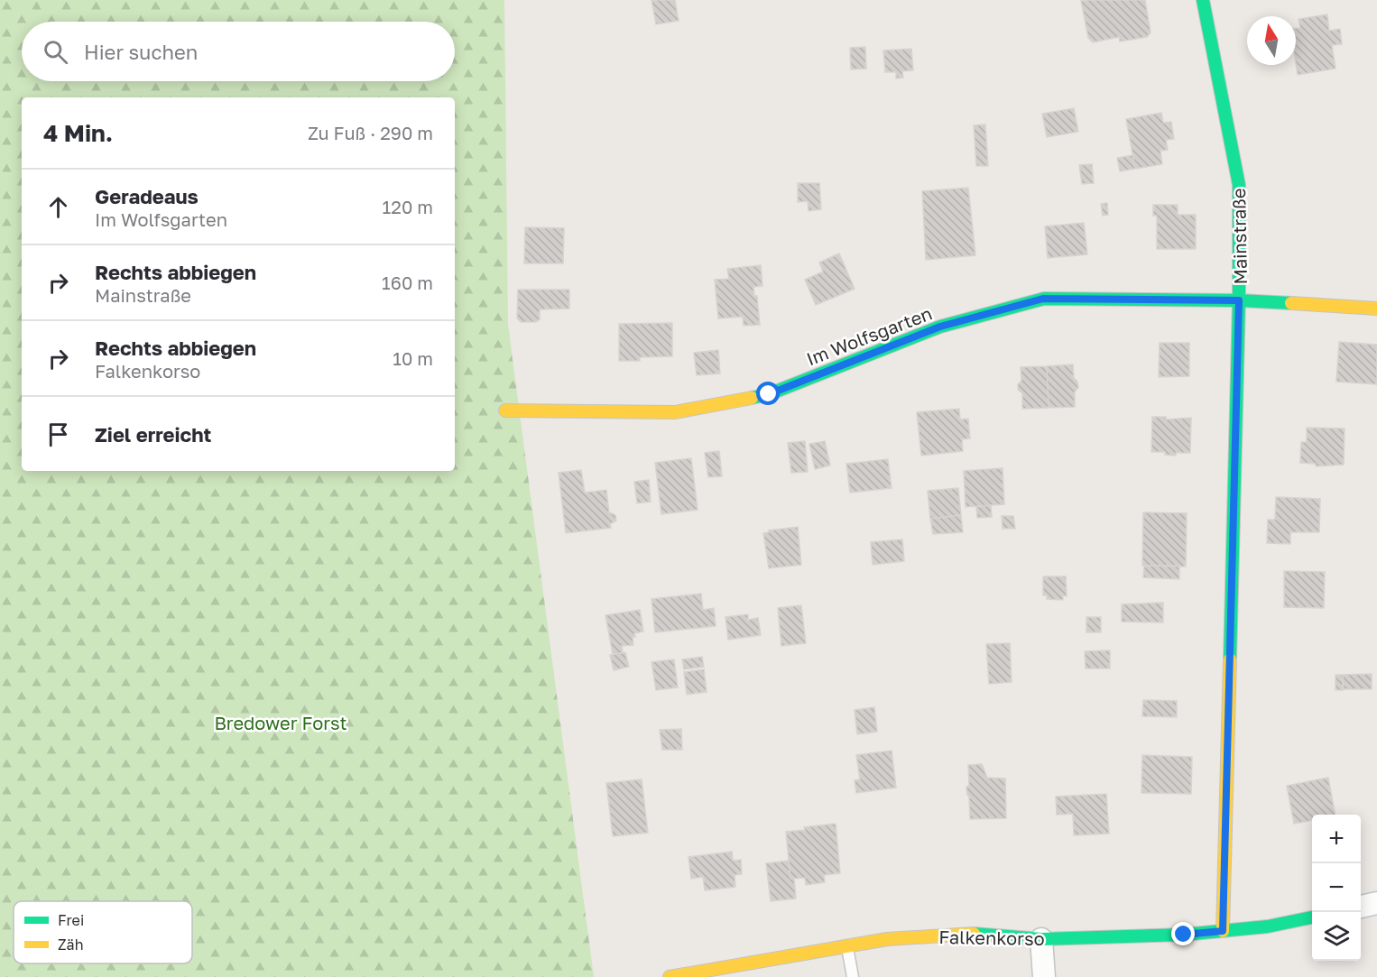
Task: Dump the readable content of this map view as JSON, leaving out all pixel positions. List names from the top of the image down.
{
  "streets": {
    "street": ["Mainstraße", "Im Wolfsgarten", "Falkenkorso"]
  },
  "crossings": [
    ["Mainstraße", "Im Wolfsgarten"],
    ["Mainstraße", "Falkenkorso"]
  ],
  "parks": ["Bredower Forst"],
  "legend": ["Frei", "Zäh"],
  "north": "top",
  "page": {
    "search": "Hier suchen",
    "heading": ["4 Min.", "Zu Fuß · 290 m"],
    "list": [
      ["Geradeaus", "Im Wolfsgarten", "120 m"],
      ["Rechts abbiegen", "Mainstraße", "160 m"],
      ["Rechts abbiegen", "Falkenkorso", "10 m"],
      "Ziel erreicht"
    ],
    "map_buttons": ["+", "−"]
  }
}
